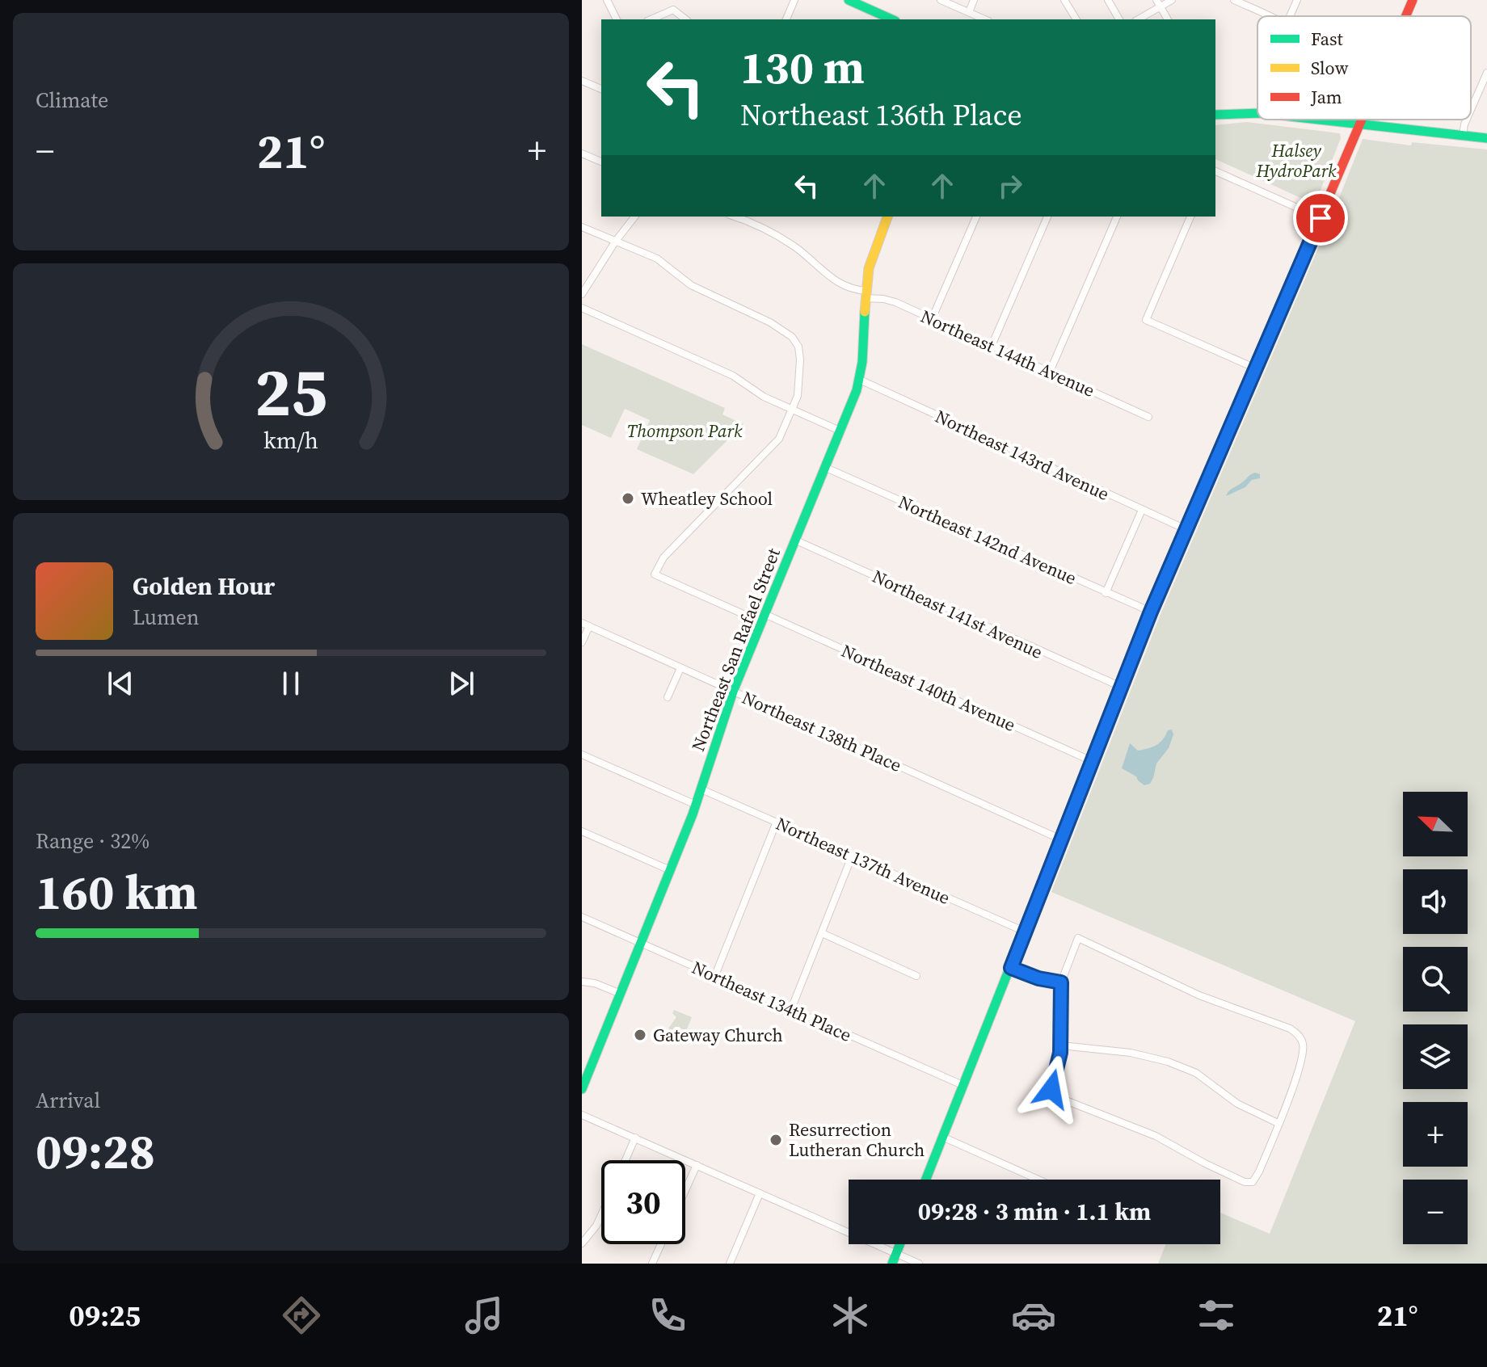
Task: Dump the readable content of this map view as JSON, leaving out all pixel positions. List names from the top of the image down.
{
  "streets": {
    "main road": ["Northeast San Rafael Street"],
    "street": [
      "Northeast 144th Avenue",
      "Northeast 143rd Avenue",
      "Northeast 142nd Avenue",
      "Northeast 141st Avenue",
      "Northeast 140th Avenue",
      "Northeast 138th Place",
      "Northeast 137th Avenue",
      "Northeast 134th Place"
    ]
  },
  "crossings": [
    ["Northeast 144th Avenue", "Northeast San Rafael Street"],
    ["Northeast 143rd Avenue", "Northeast San Rafael Street"],
    ["Northeast 142nd Avenue", "Northeast San Rafael Street"],
    ["Northeast 141st Avenue", "Northeast San Rafael Street"],
    ["Northeast San Rafael Street", "Northeast 140th Avenue"],
    ["Northeast San Rafael Street", "Northeast 138th Place"],
    ["Northeast San Rafael Street", "Northeast 137th Avenue"],
    ["Northeast San Rafael Street", "Northeast 134th Place"]
  ],
  "parks": ["Halsey HydroPark", "Thompson Park"],
  "places": ["Wheatley School", "Gateway Church", "Resurrection Lutheran Church"],
  "legend": ["Fast", "Slow", "Jam"],
  "north": "top left",
  "page": {
    "tile": [
      "Climate",
      ["Range · 32%", "160 km"],
      ["Arrival", "09:28"]
    ],
    "turn": ["130 m", "Northeast 136th Place"],
    "heat": ["−", "21°", "+"],
    "song": ["Golden Hour", "Lumen"],
    "map_buttons": ["+", "−"],
    "limit": "30",
    "trip": "09:28 · 3 min · 1.1 km",
    "tabs": ["09:25", "21°"],
    "gauge": ["25", "km/h"]
  }
}
